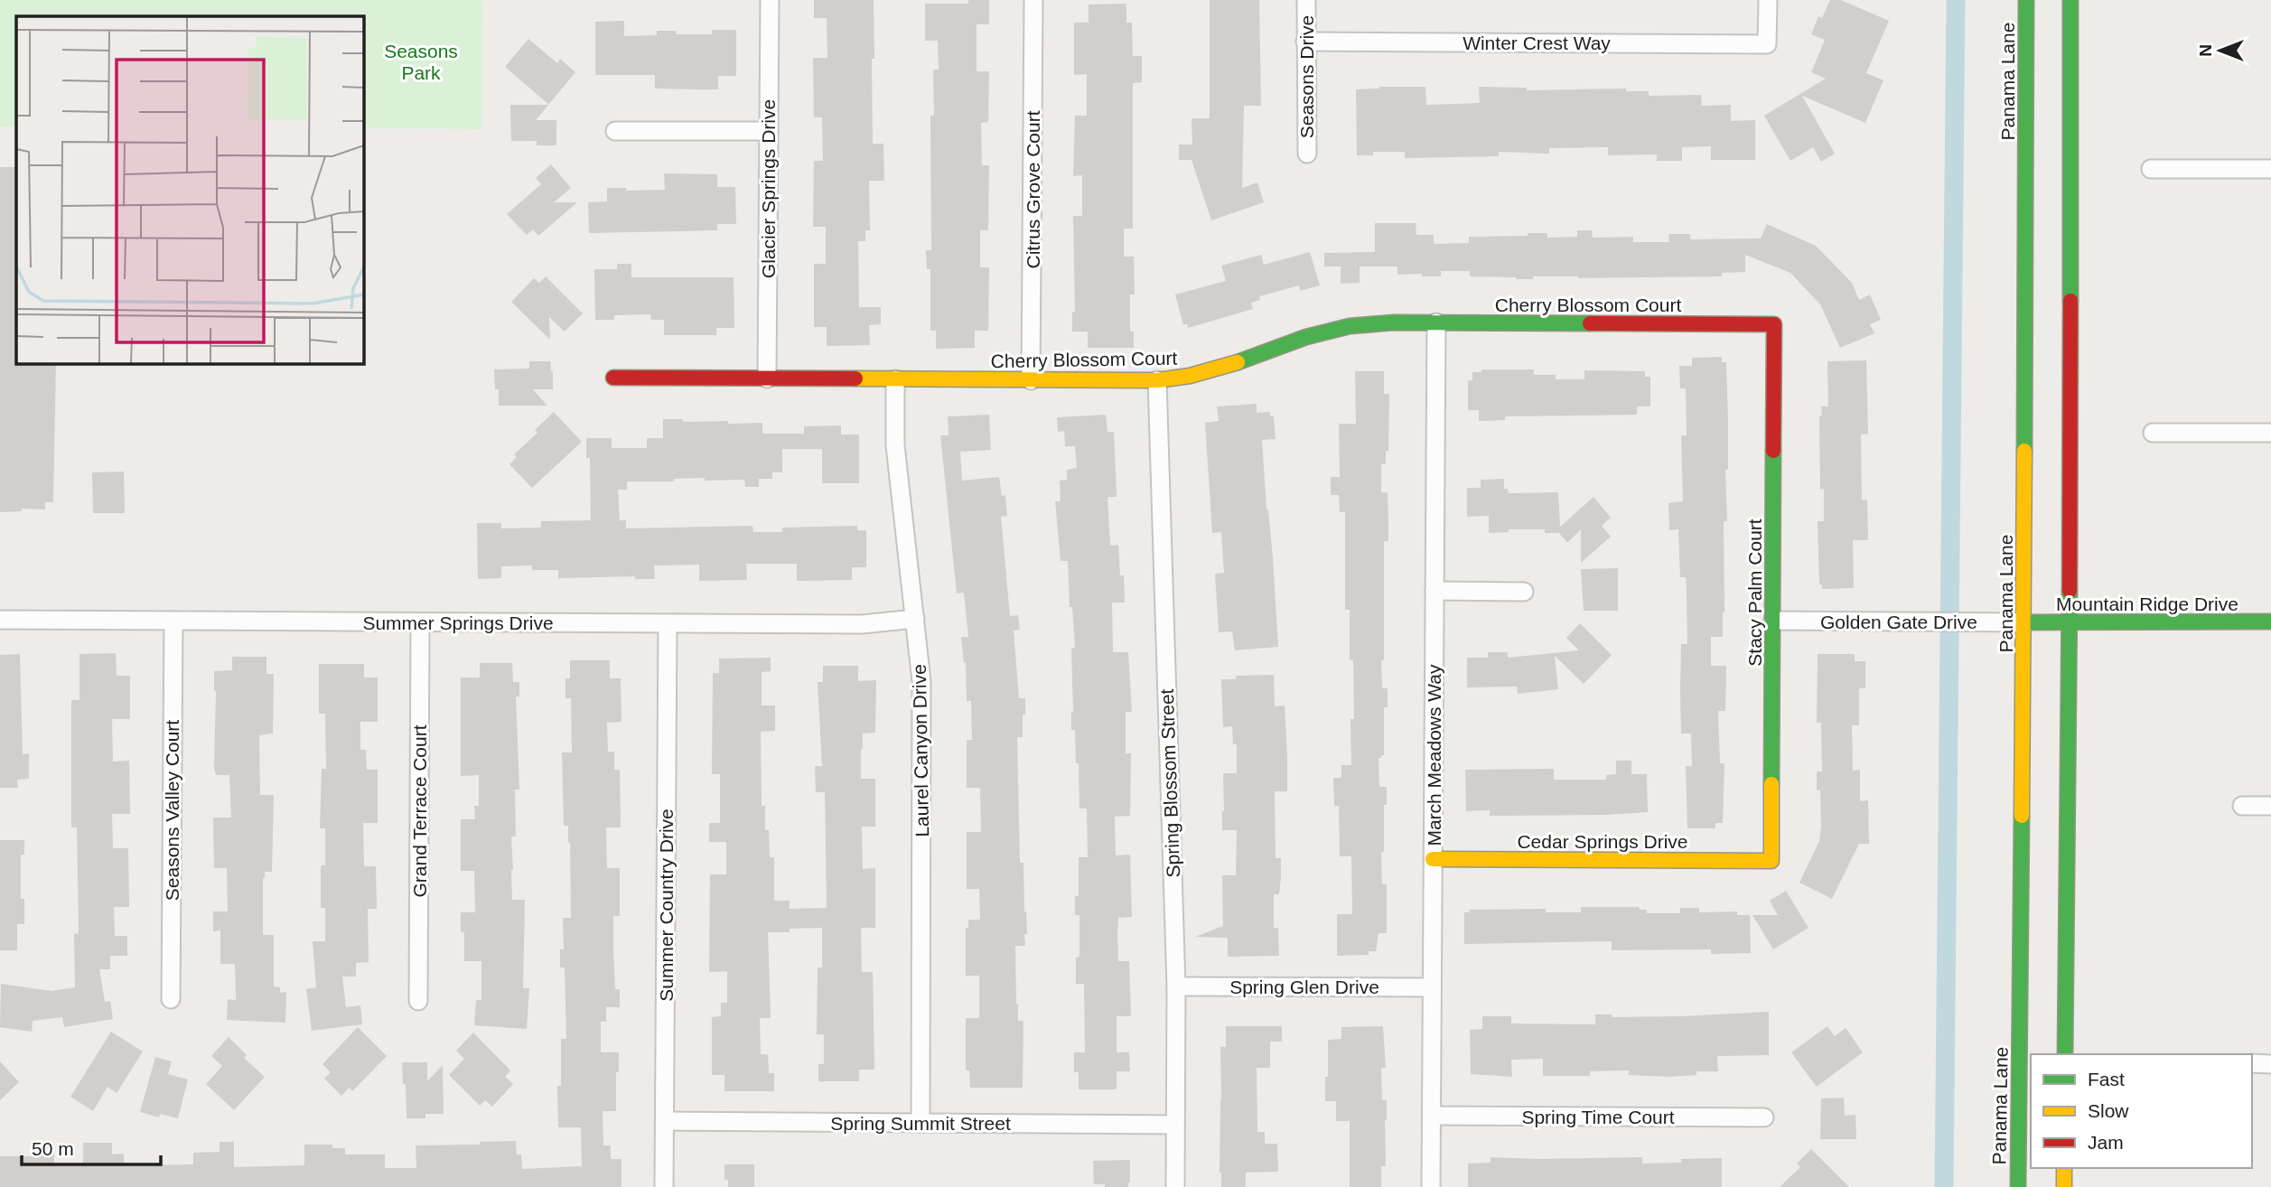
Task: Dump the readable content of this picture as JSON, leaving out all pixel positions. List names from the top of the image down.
{
  "streets": {
    "street": [
      "Winter Crest Way",
      "Seasons Drive",
      "Panama Lane",
      "Glacier Springs Drive",
      "Citrus Grove Court",
      "Cherry Blossom Court",
      "Stacy Palm Court",
      "Mountain Ridge Drive",
      "Golden Gate Drive",
      "Summer Springs Drive",
      "Laurel Canyon Drive",
      "March Meadows Way",
      "Spring Blossom Street",
      "Seasons Valley Court",
      "Grand Terrace Court",
      "Cedar Springs Drive",
      "Summer Country Drive",
      "Spring Glen Drive",
      "Spring Time Court",
      "Spring Summit Street"
    ]
  },
  "crossings": [
    ["Winter Crest Way", "Seasons Drive"],
    ["Panama Lane", "Mountain Ridge Drive"],
    ["Panama Lane", "Golden Gate Drive"],
    ["Glacier Springs Drive", "Cherry Blossom Court"],
    ["Citrus Grove Court", "Cherry Blossom Court"],
    ["Cherry Blossom Court", "Stacy Palm Court"],
    ["Cherry Blossom Court", "Laurel Canyon Drive"],
    ["Cherry Blossom Court", "March Meadows Way"],
    ["Cherry Blossom Court", "Spring Blossom Street"],
    ["Stacy Palm Court", "Golden Gate Drive"],
    ["Stacy Palm Court", "Cedar Springs Drive"],
    ["Mountain Ridge Drive", "Golden Gate Drive"],
    ["Summer Springs Drive", "Laurel Canyon Drive"],
    ["Summer Springs Drive", "Seasons Valley Court"],
    ["Summer Springs Drive", "Grand Terrace Court"],
    ["Summer Springs Drive", "Summer Country Drive"],
    ["Laurel Canyon Drive", "Spring Summit Street"],
    ["March Meadows Way", "Cedar Springs Drive"],
    ["March Meadows Way", "Spring Glen Drive"],
    ["March Meadows Way", "Spring Time Court"],
    ["Spring Blossom Street", "Spring Glen Drive"],
    ["Spring Blossom Street", "Spring Summit Street"],
    ["Summer Country Drive", "Spring Summit Street"]
  ],
  "parks": ["Seasons Park"],
  "legend": ["Fast", "Slow", "Jam"],
  "scale_bar": "50 m",
  "north": "left"
}
